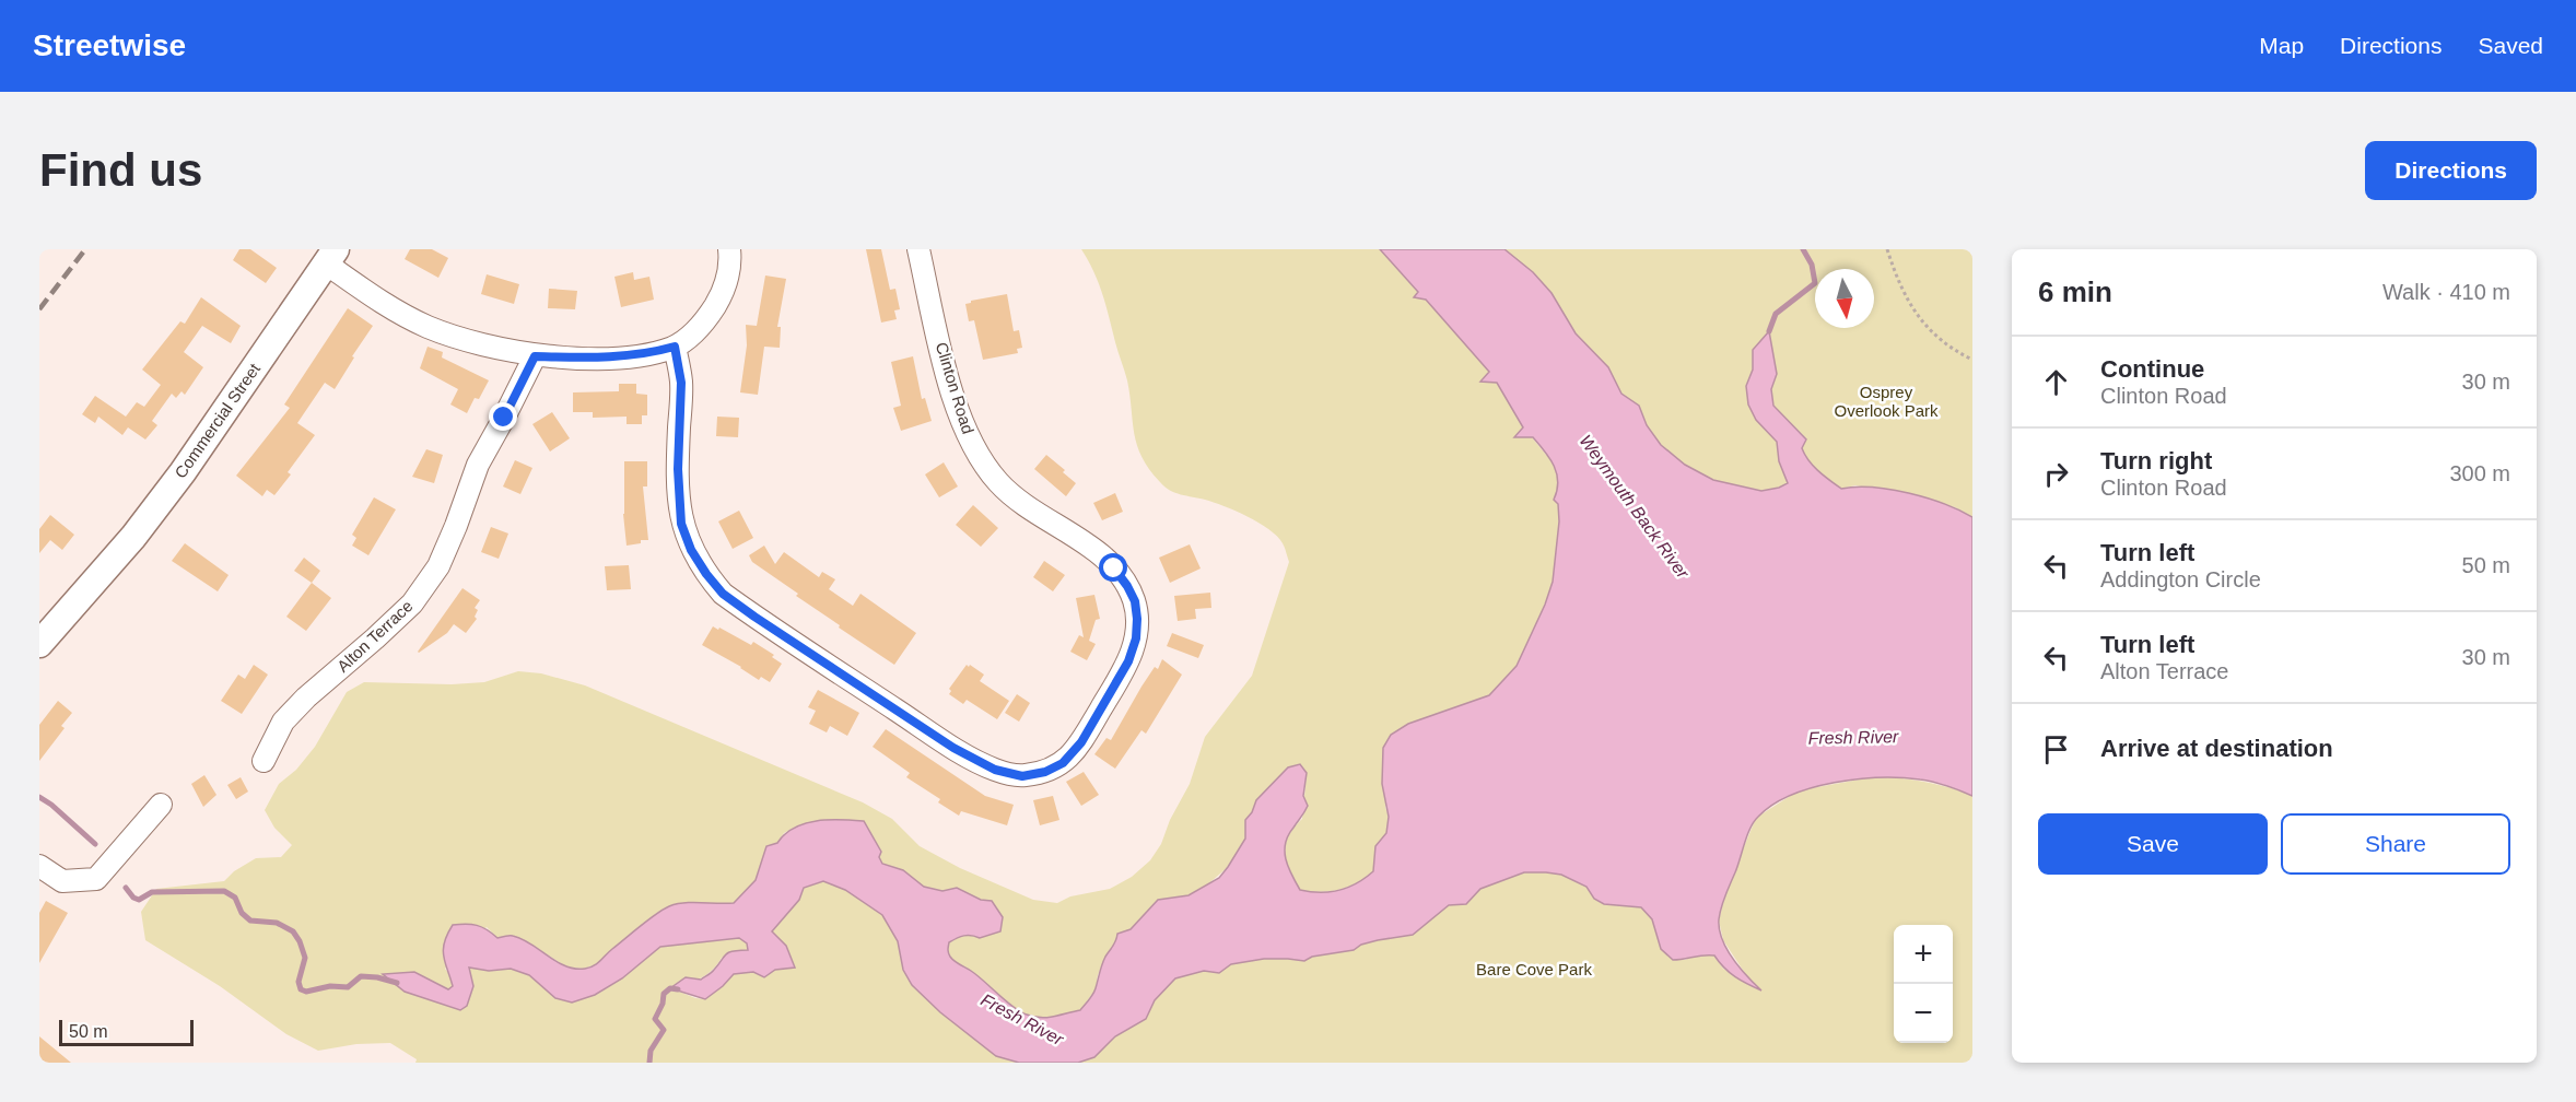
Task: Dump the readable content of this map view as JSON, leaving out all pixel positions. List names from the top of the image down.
{
  "streets": {
    "main road": ["Commercial Street"],
    "street": ["Clinton Road", "Alton Terrace"]
  },
  "water": ["Weymouth Back River", "Fresh River"],
  "parks": ["Osprey Overlook Park", "Bare Cove Park"],
  "scale_bar": "50 m",
  "north": "bottom",
  "page": {
    "header": "Streetwise",
    "nav": ["Map", "Directions", "Saved"],
    "buttons": [
      "Directions",
      ["Save", "Share"]
    ],
    "title": "Find us",
    "heading": ["6 min", "Walk · 410 m"],
    "list": [
      ["Continue", "Clinton Road", "30 m"],
      ["Turn right", "Clinton Road", "300 m"],
      ["Turn left", "Addington Circle", "50 m"],
      ["Turn left", "Alton Terrace", "30 m"],
      "Arrive at destination"
    ],
    "map_buttons": ["+", "−"],
    "scale": "50 m"
  }
}
